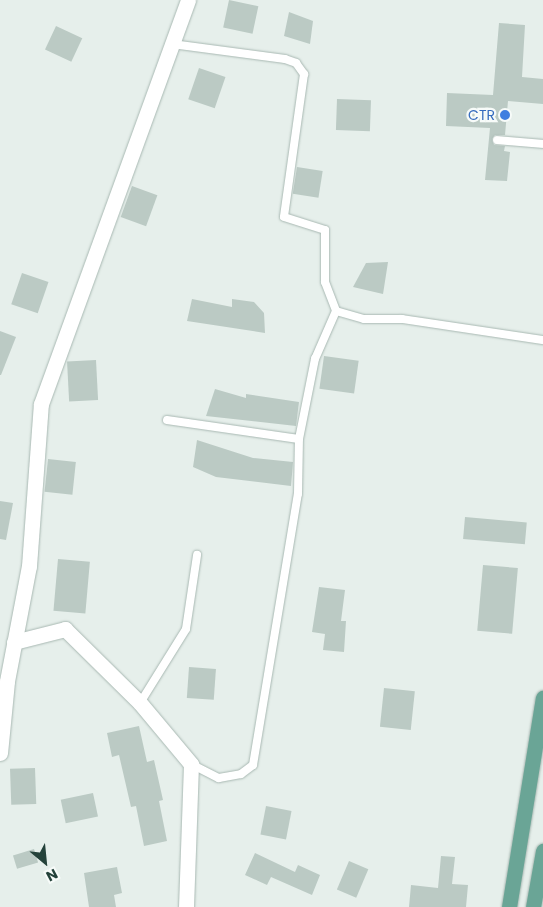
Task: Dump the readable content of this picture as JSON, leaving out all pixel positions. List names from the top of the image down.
{
  "places": ["CTR"],
  "north": "bottom right"
}
